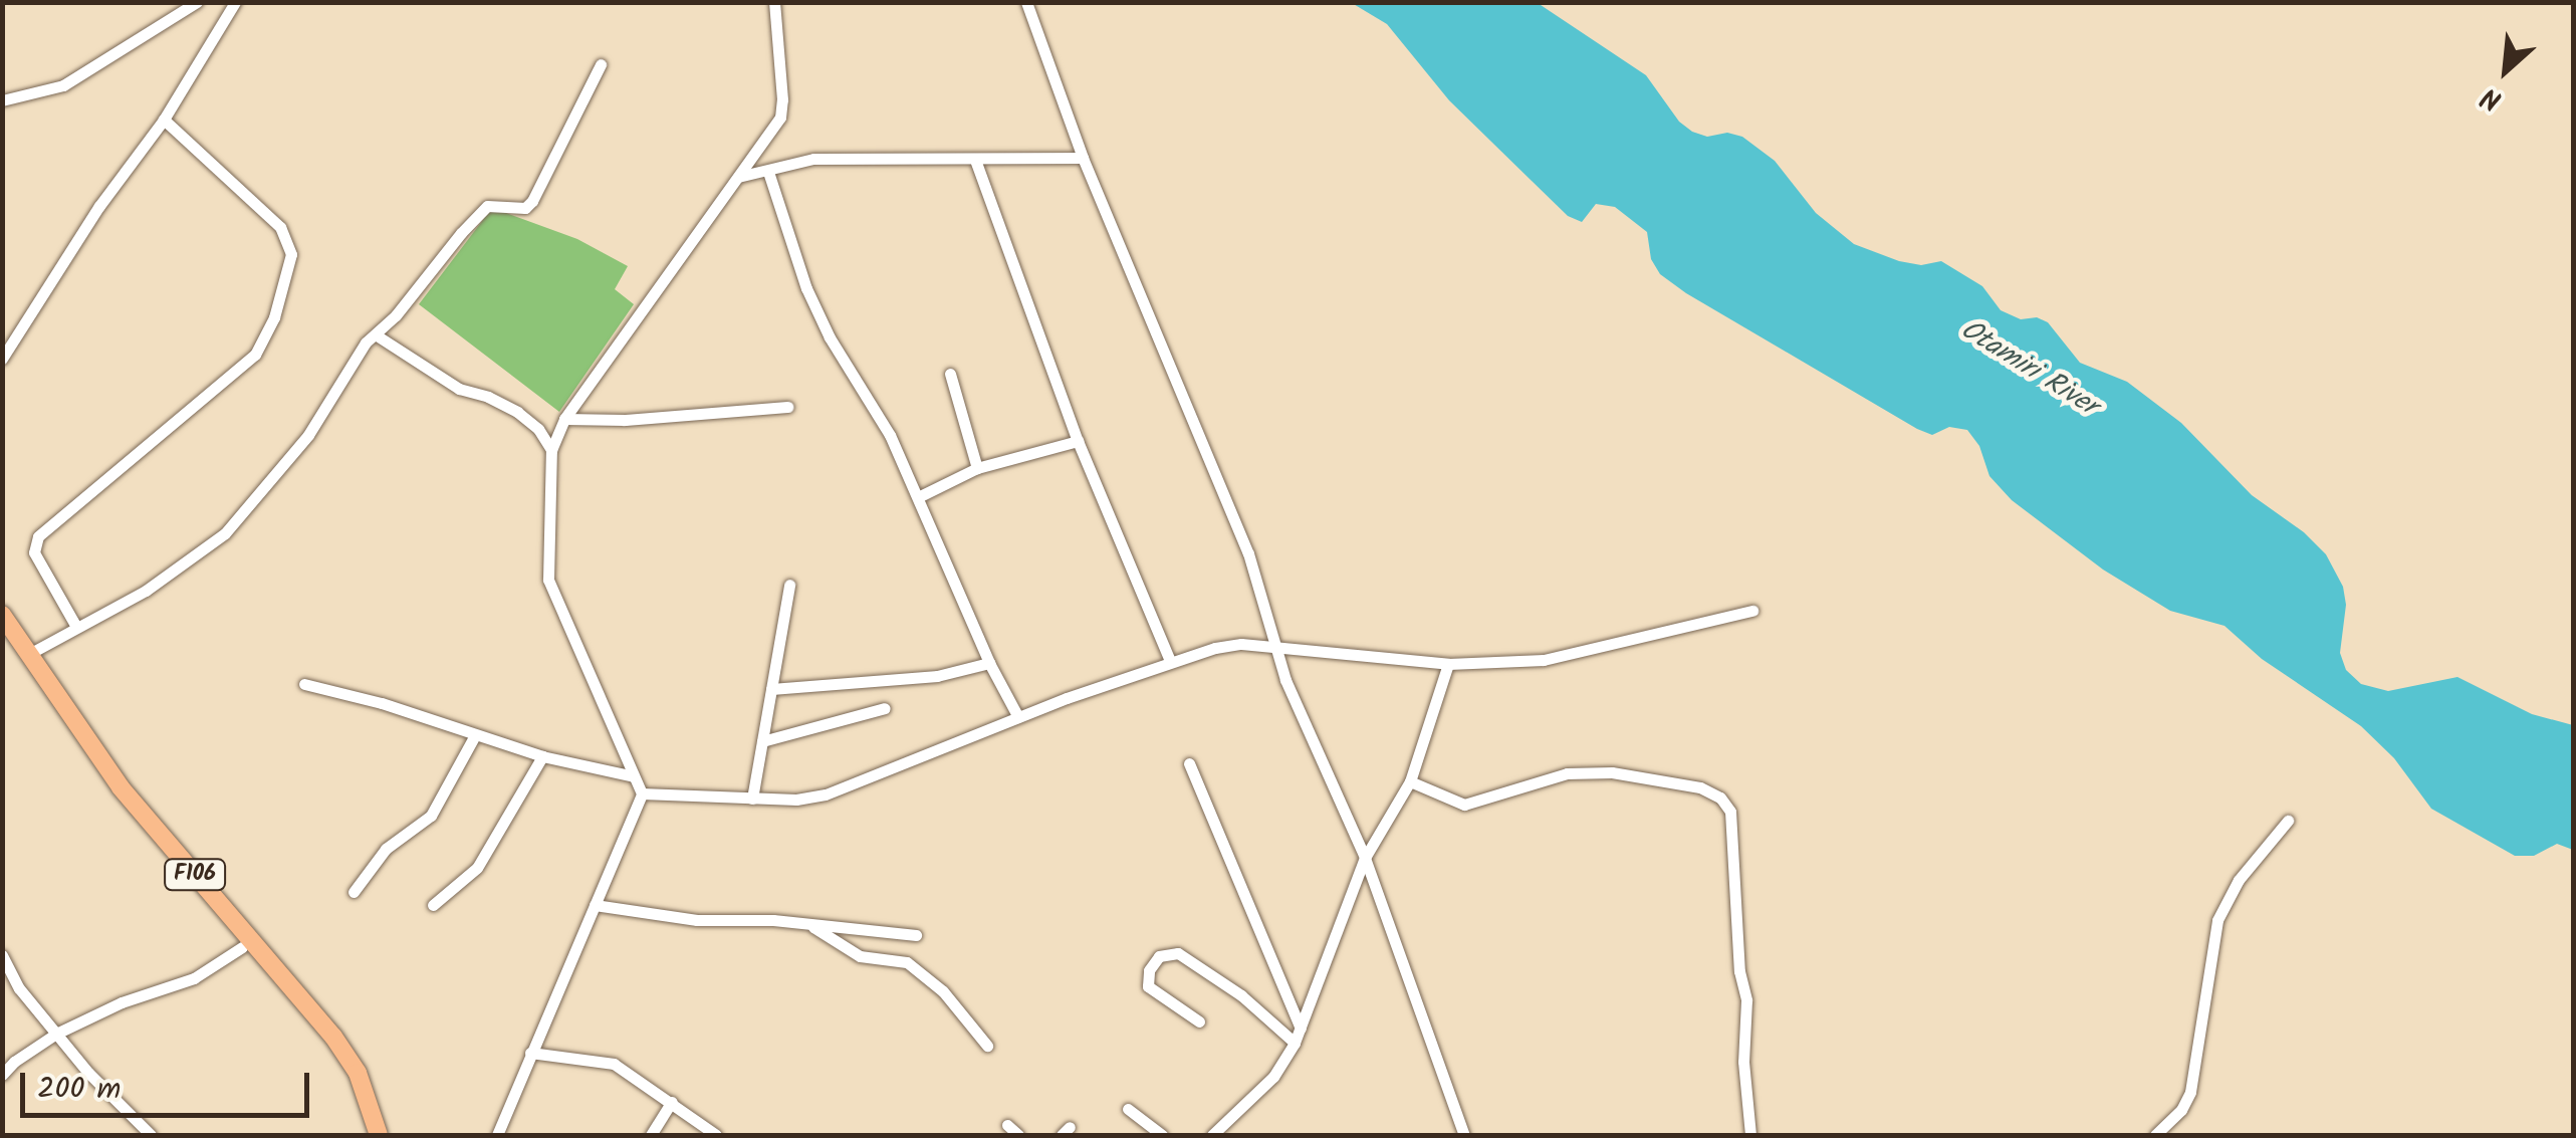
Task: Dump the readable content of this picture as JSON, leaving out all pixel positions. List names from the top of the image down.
{
  "streets": {
    "main road": ["F106"]
  },
  "water": ["Otamiri River"],
  "scale_bar": "200 m",
  "north": "bottom left"
}
